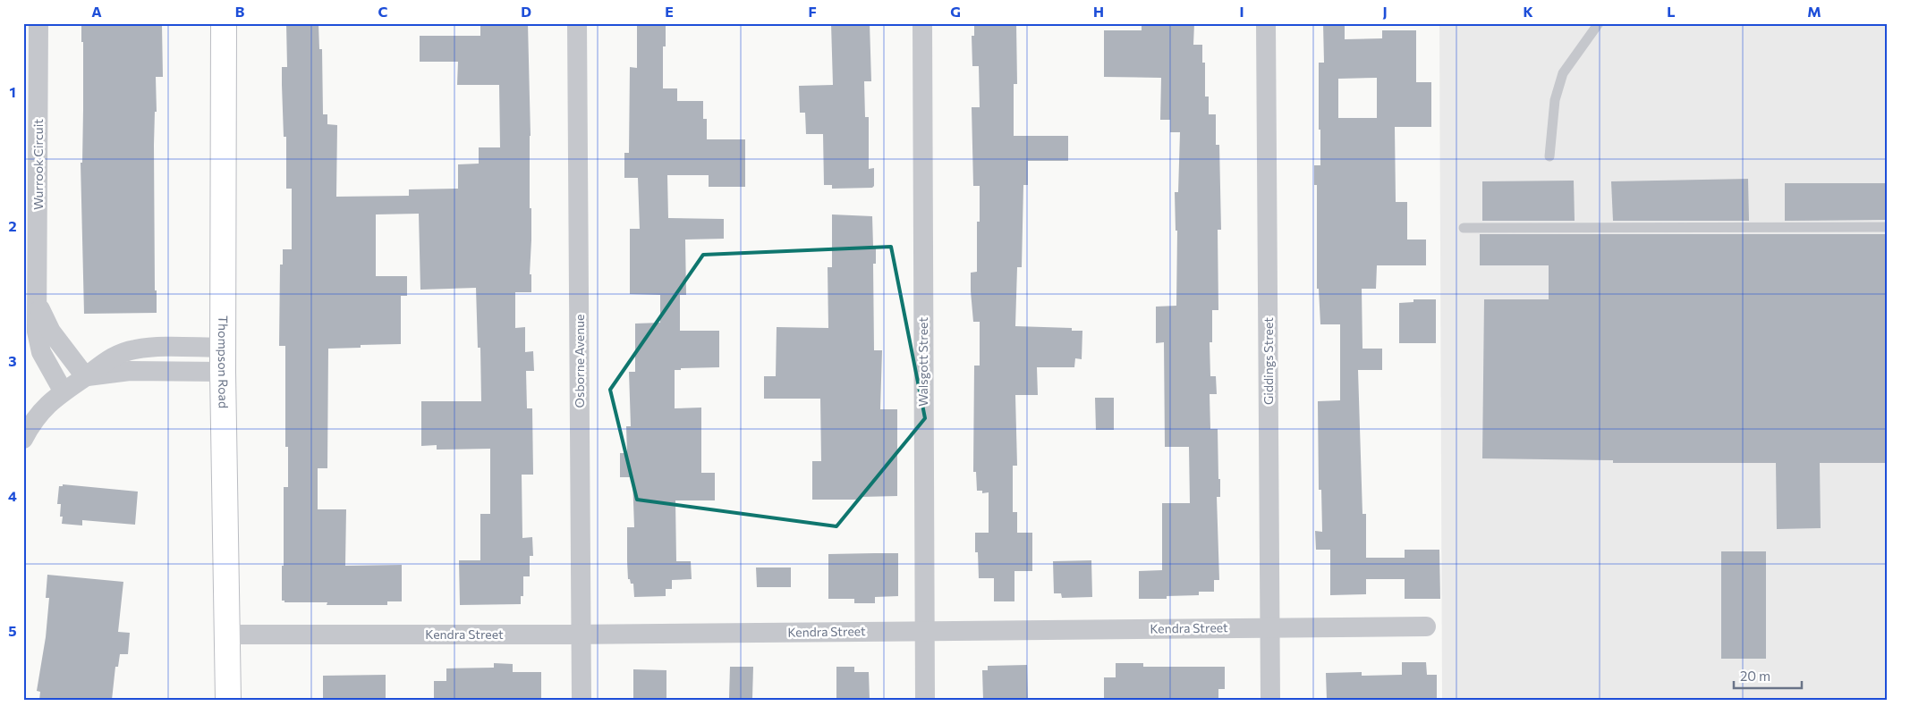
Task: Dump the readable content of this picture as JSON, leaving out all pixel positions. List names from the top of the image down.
{
  "streets": {
    "main road": ["Thompson Road"],
    "street": [
      "Wurrook Circuit",
      "Osborne Avenue",
      "Giddings Street",
      "Walsgott Street",
      "Kendra Street"
    ]
  },
  "crossings": [
    ["Osborne Avenue", "Kendra Street"],
    ["Giddings Street", "Kendra Street"],
    ["Thompson Road", "Kendra Street"],
    ["Walsgott Street", "Kendra Street"]
  ],
  "scale_bar": "20 m",
  "grid": {
    "columns": [
      "A",
      "B",
      "C",
      "D",
      "E",
      "F",
      "G",
      "H",
      "I",
      "J",
      "K",
      "L",
      "M"
    ],
    "rows": [
      "1",
      "2",
      "3",
      "4",
      "5"
    ]
  }
}
